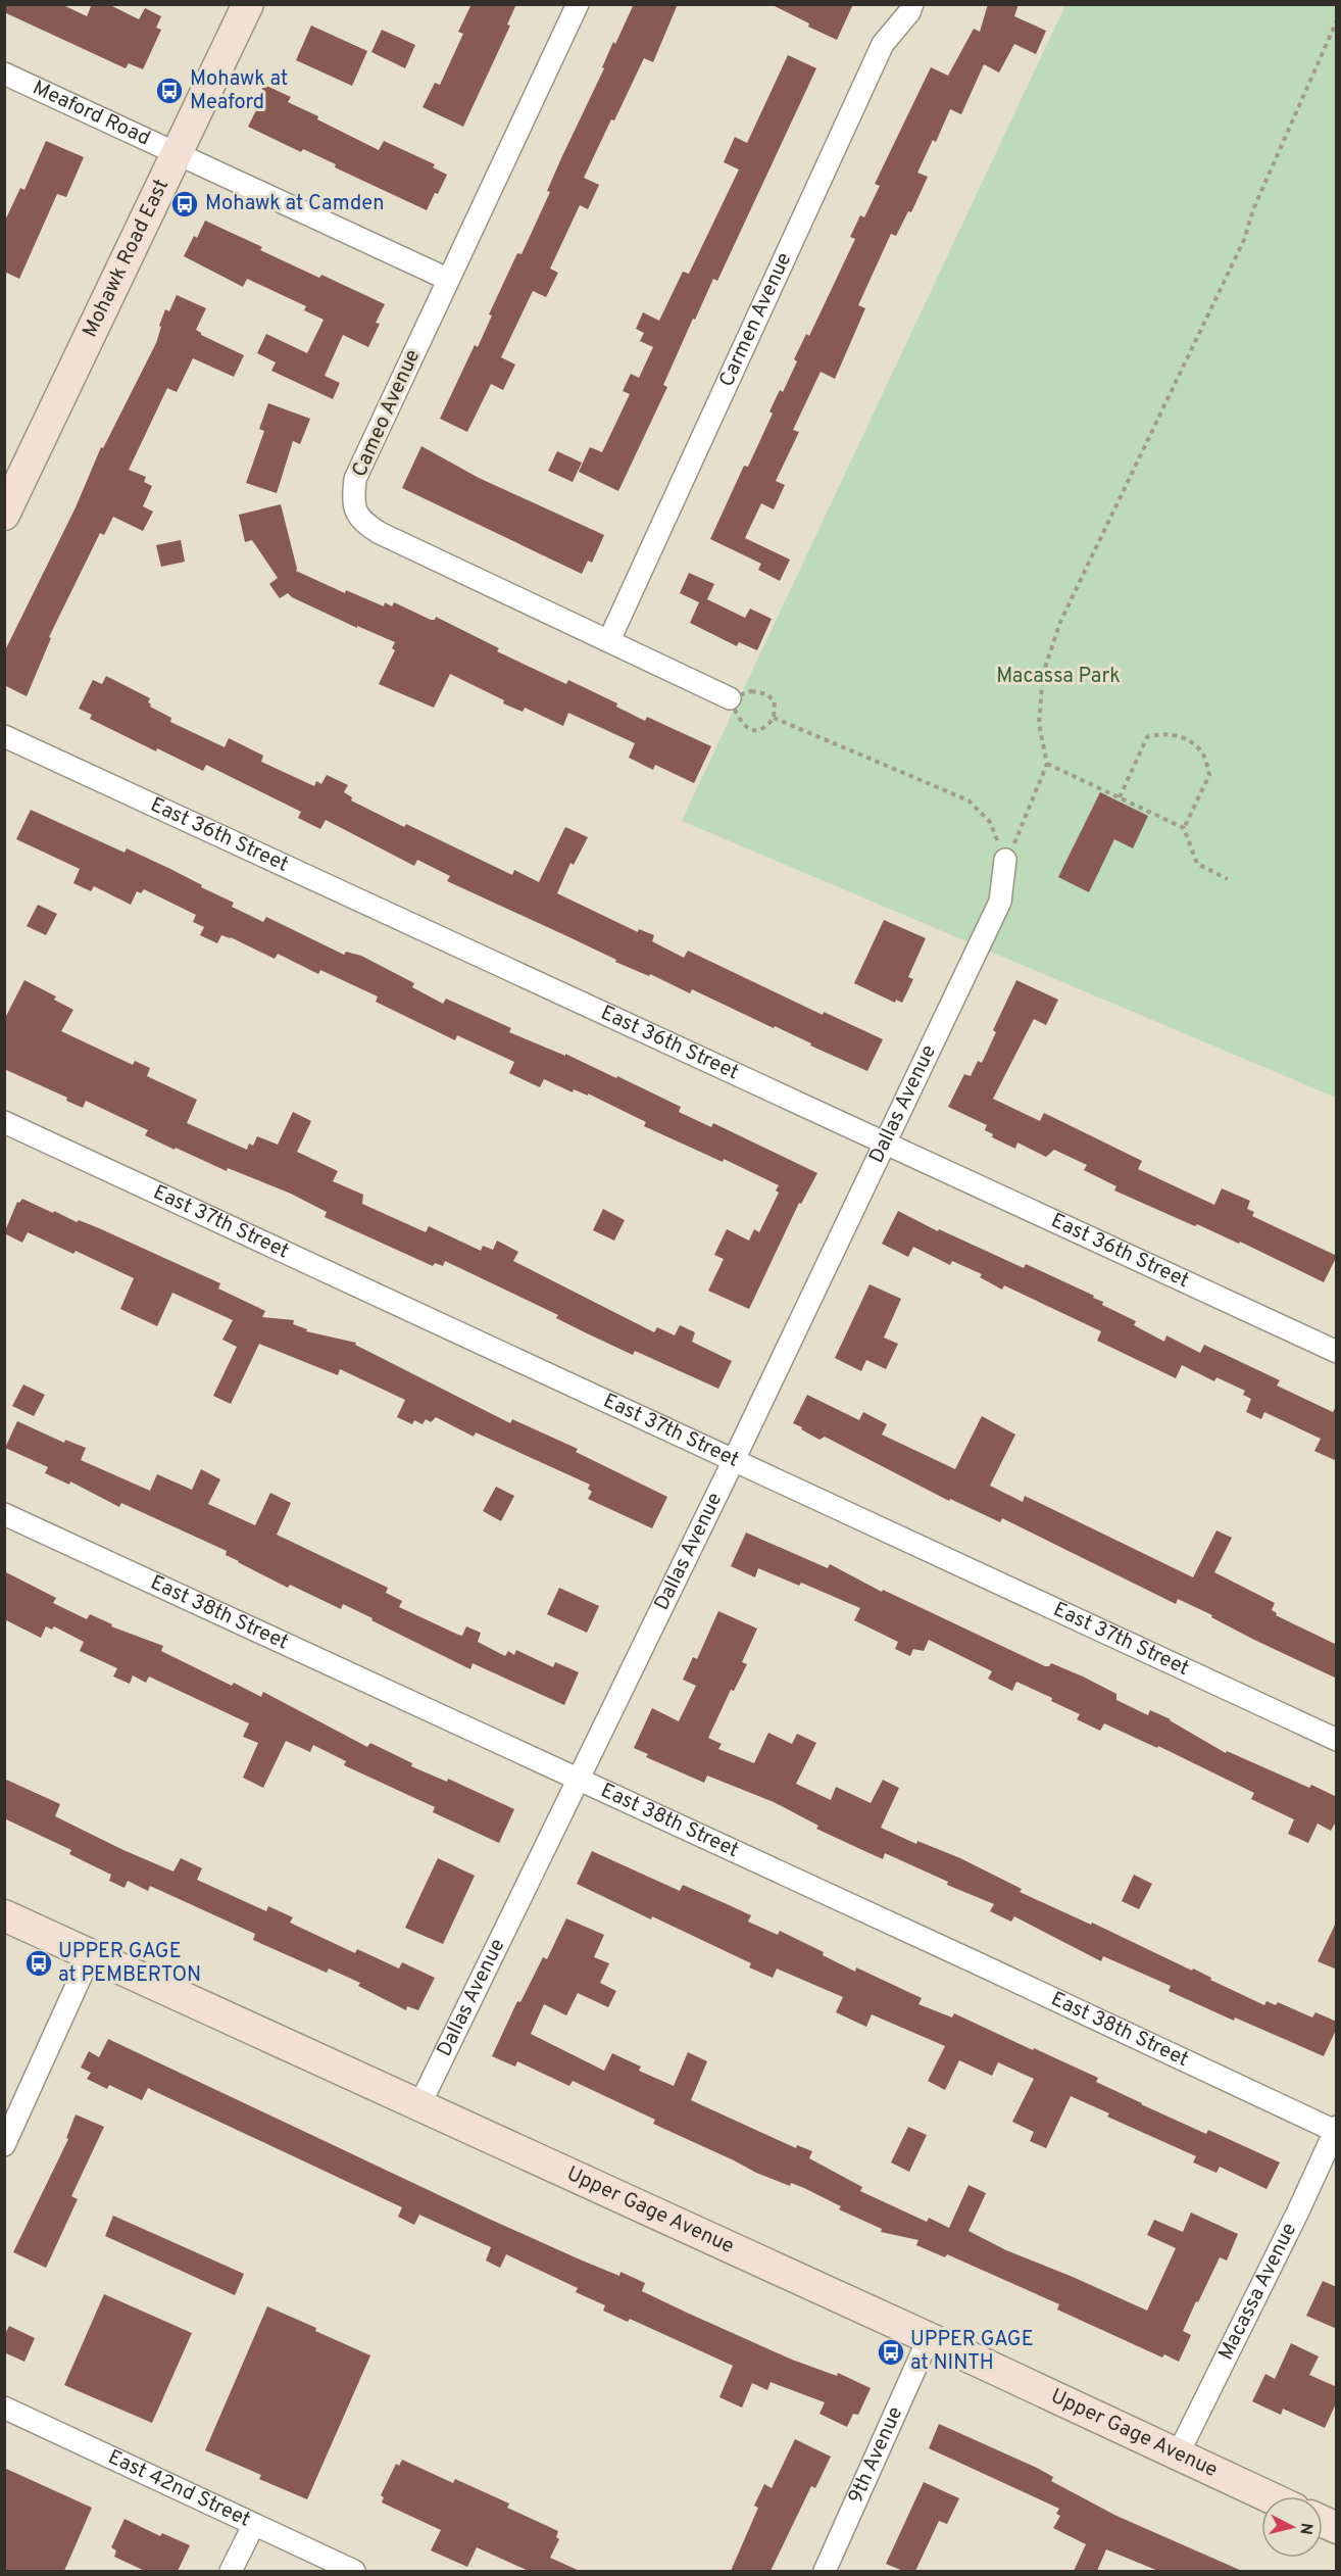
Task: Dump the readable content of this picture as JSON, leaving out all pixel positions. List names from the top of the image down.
{
  "streets": {
    "main road": ["Mohawk Road East", "Upper Gage Avenue"],
    "street": [
      "Meaford Road",
      "Carmen Avenue",
      "Cameo Avenue",
      "East 36th Street",
      "Dallas Avenue",
      "East 37th Street",
      "East 38th Street",
      "Macassa Avenue",
      "9th Avenue",
      "East 42nd Street"
    ]
  },
  "crossings": [
    ["Meaford Road", "Mohawk Road East"],
    ["Meaford Road", "Cameo Avenue"],
    ["Carmen Avenue", "Cameo Avenue"],
    ["East 36th Street", "Dallas Avenue"],
    ["Dallas Avenue", "East 37th Street"],
    ["Dallas Avenue", "East 38th Street"],
    ["Dallas Avenue", "Upper Gage Avenue"],
    ["East 38th Street", "Macassa Avenue"],
    ["Upper Gage Avenue", "Macassa Avenue"],
    ["Upper Gage Avenue", "9th Avenue"]
  ],
  "parks": ["Macassa Park"],
  "places": {
    "bus stop": [
      "Mohawk at Meaford",
      "Mohawk at Camden",
      "UPPER GAGE at PEMBERTON",
      "UPPER GAGE at NINTH"
    ]
  },
  "north": "right"
}
